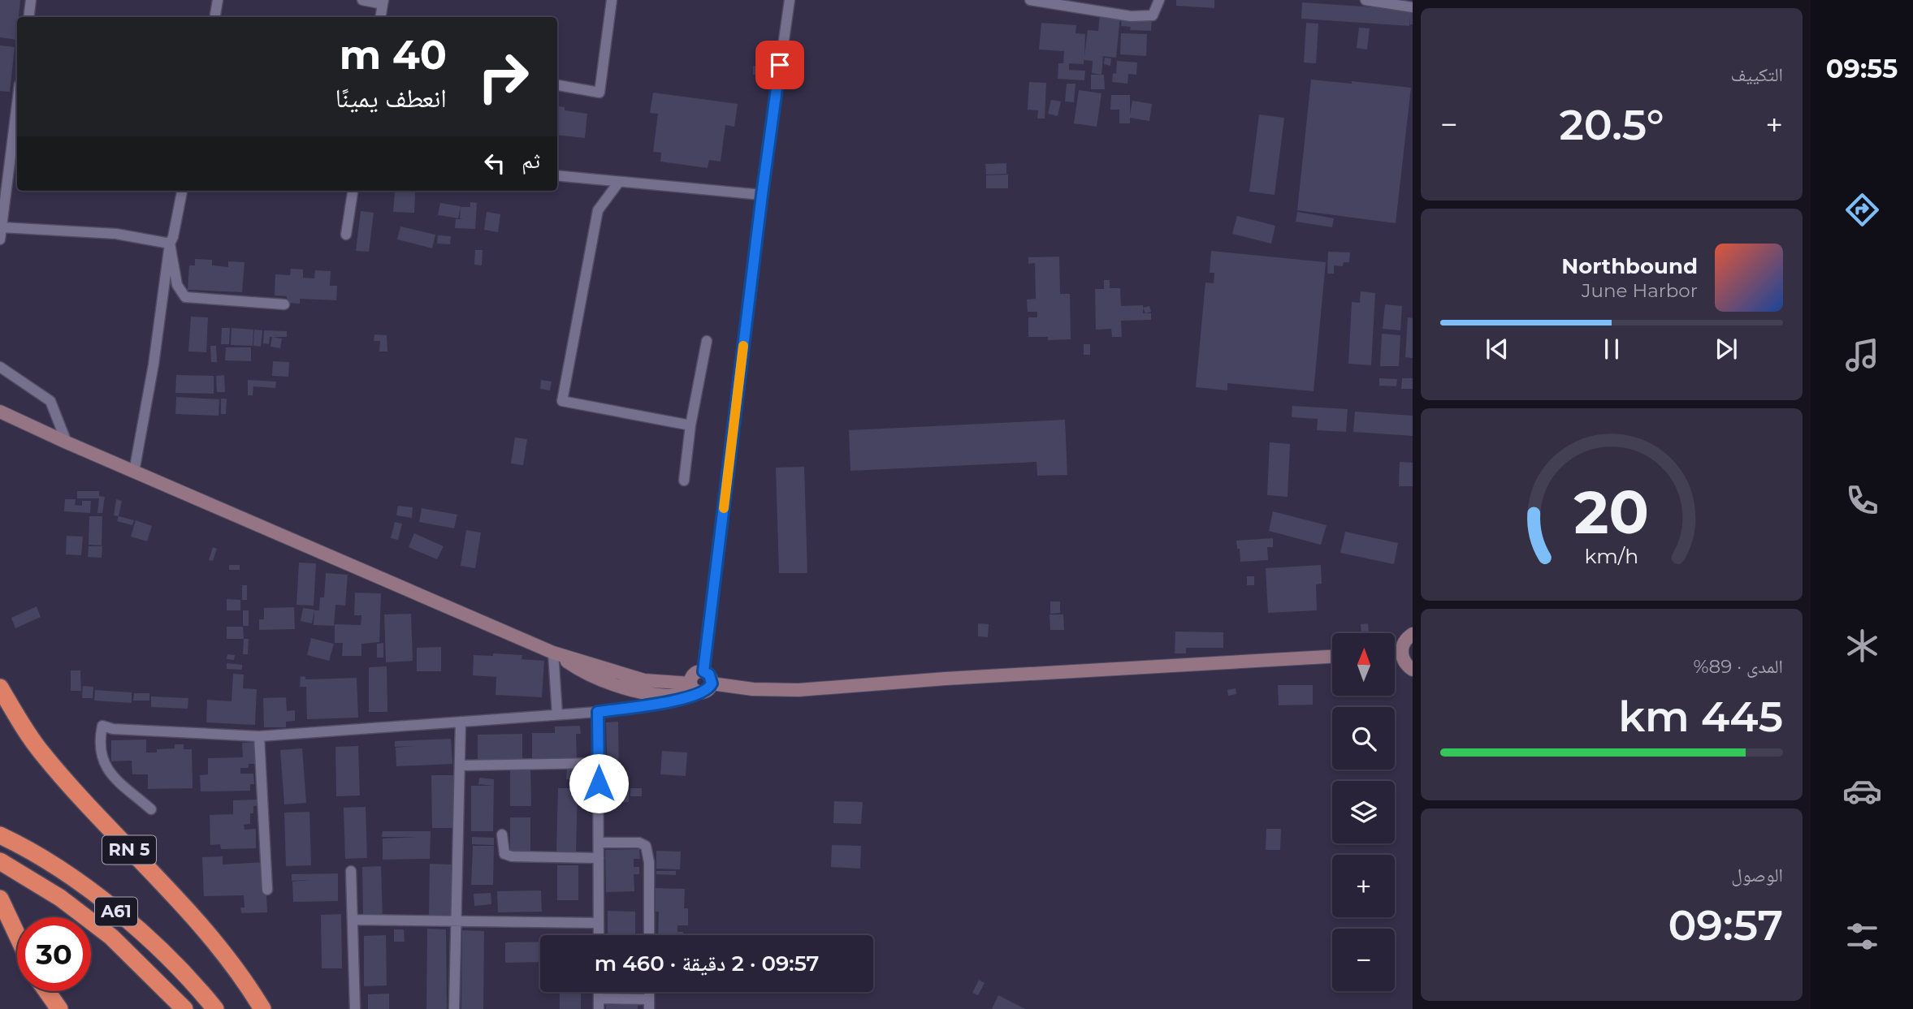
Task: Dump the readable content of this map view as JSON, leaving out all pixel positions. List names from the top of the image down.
{
  "streets": {
    "highway": ["RN 5", "A61"]
  },
  "north": "top",
  "page": {
    "tabs": "09:55",
    "tile": [
      "التكييف",
      ["المدى · 89%", "445 km"],
      ["الوصول", "09:57"]
    ],
    "turn": ["40 m", "انعطف يمينًا"],
    "heat": ["−", "20.5°", "+"],
    "then": "ثم",
    "song": ["Northbound", "June Harbor"],
    "map_buttons": ["+", "−"],
    "limit": "30",
    "trip": "09:57 · 2 دقيقة · 460 m",
    "gauge": ["20", "km/h"]
  }
}
